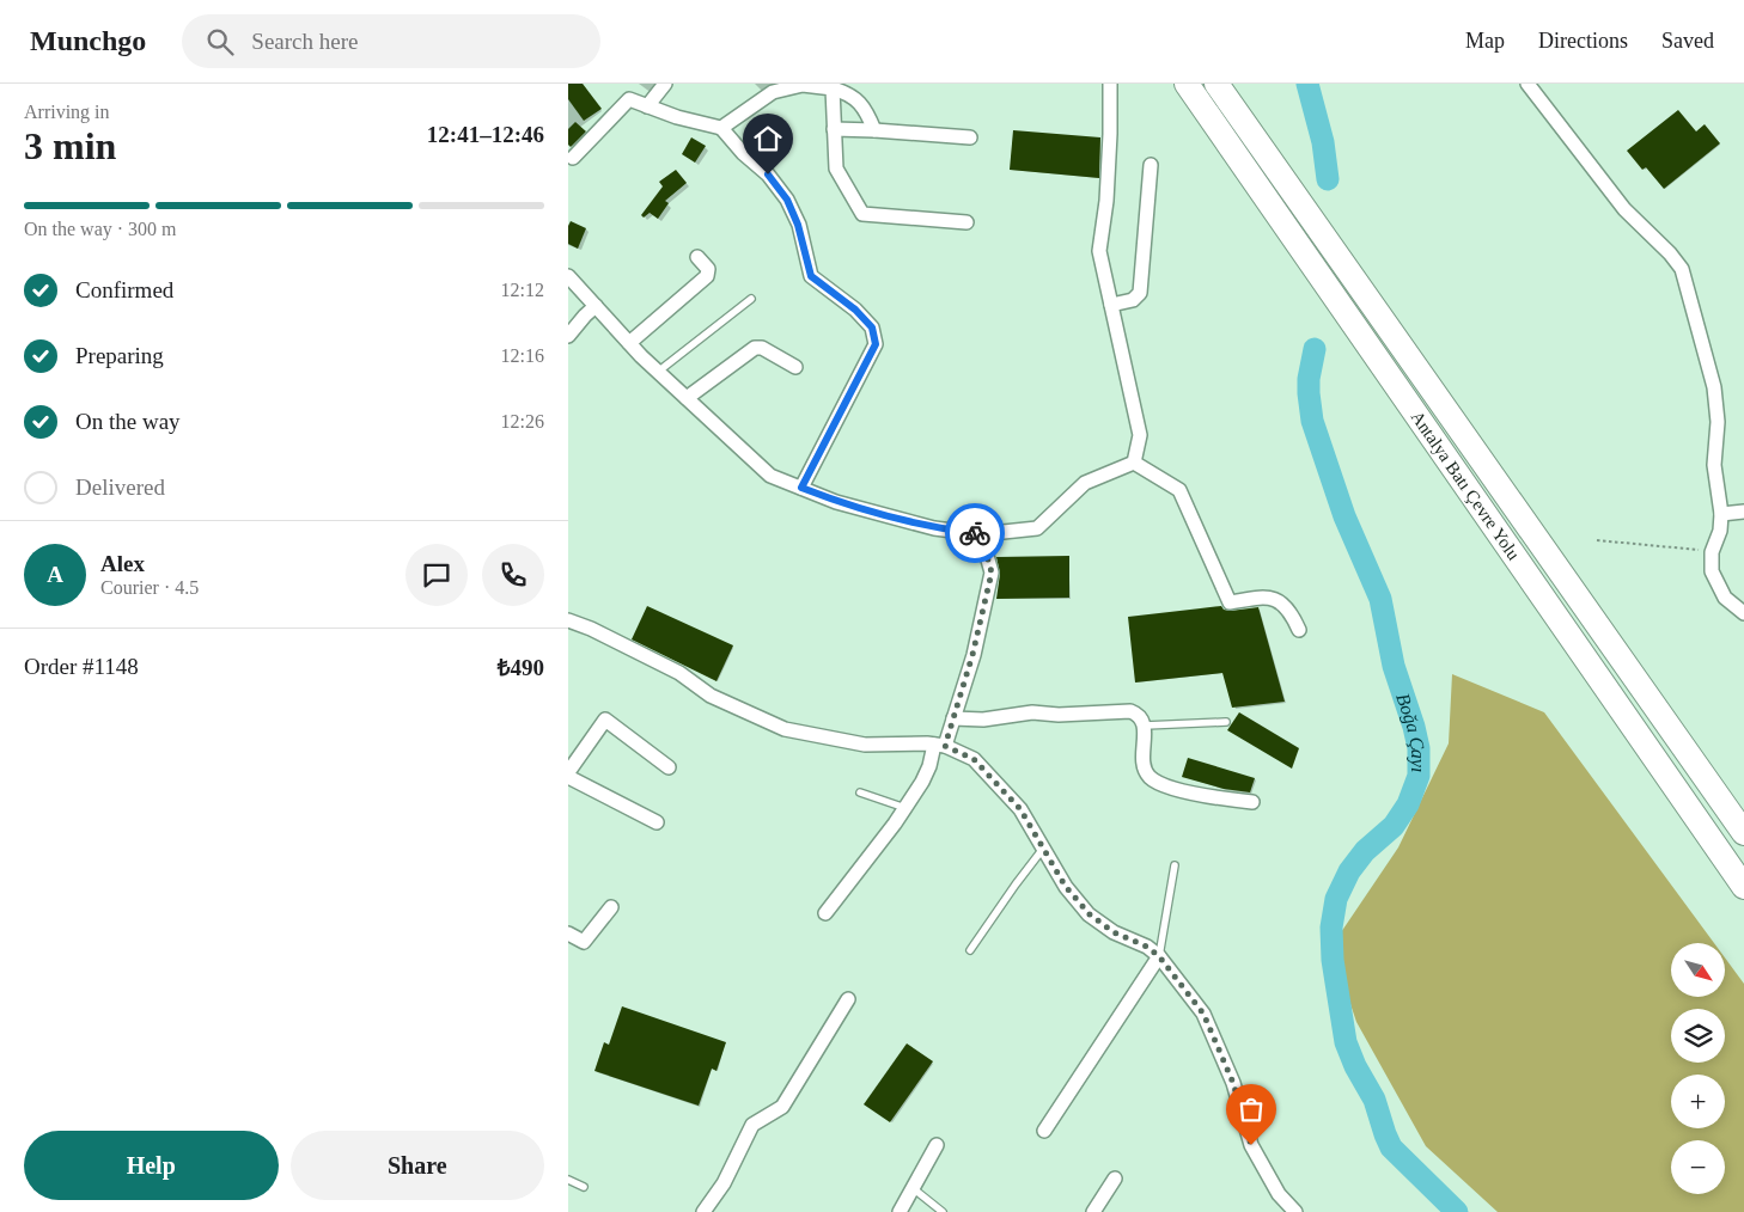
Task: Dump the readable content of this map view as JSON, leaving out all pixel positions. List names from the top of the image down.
{
  "streets": {
    "highway": ["Antalya Batı Çevre Yolu"]
  },
  "water": ["Boğa Çayı"],
  "north": "bottom right",
  "page": {
    "header": "Munchgo",
    "search": "Search here",
    "nav": ["Map", "Directions", "Saved"],
    "heading": ["3 min", "Arriving in", "12:41–12:46"],
    "panel": [
      "Alex",
      "Courier · 4.5",
      "Order #1148",
      "₺490"
    ],
    "bar": "On the way · 300 m",
    "list": [
      ["Confirmed", "12:12"],
      ["Preparing", "12:16"],
      ["On the way", "12:26"],
      "Delivered"
    ],
    "round": "A",
    "map_buttons": ["+", "−"],
    "buttons": ["Help", "Share"]
  }
}
